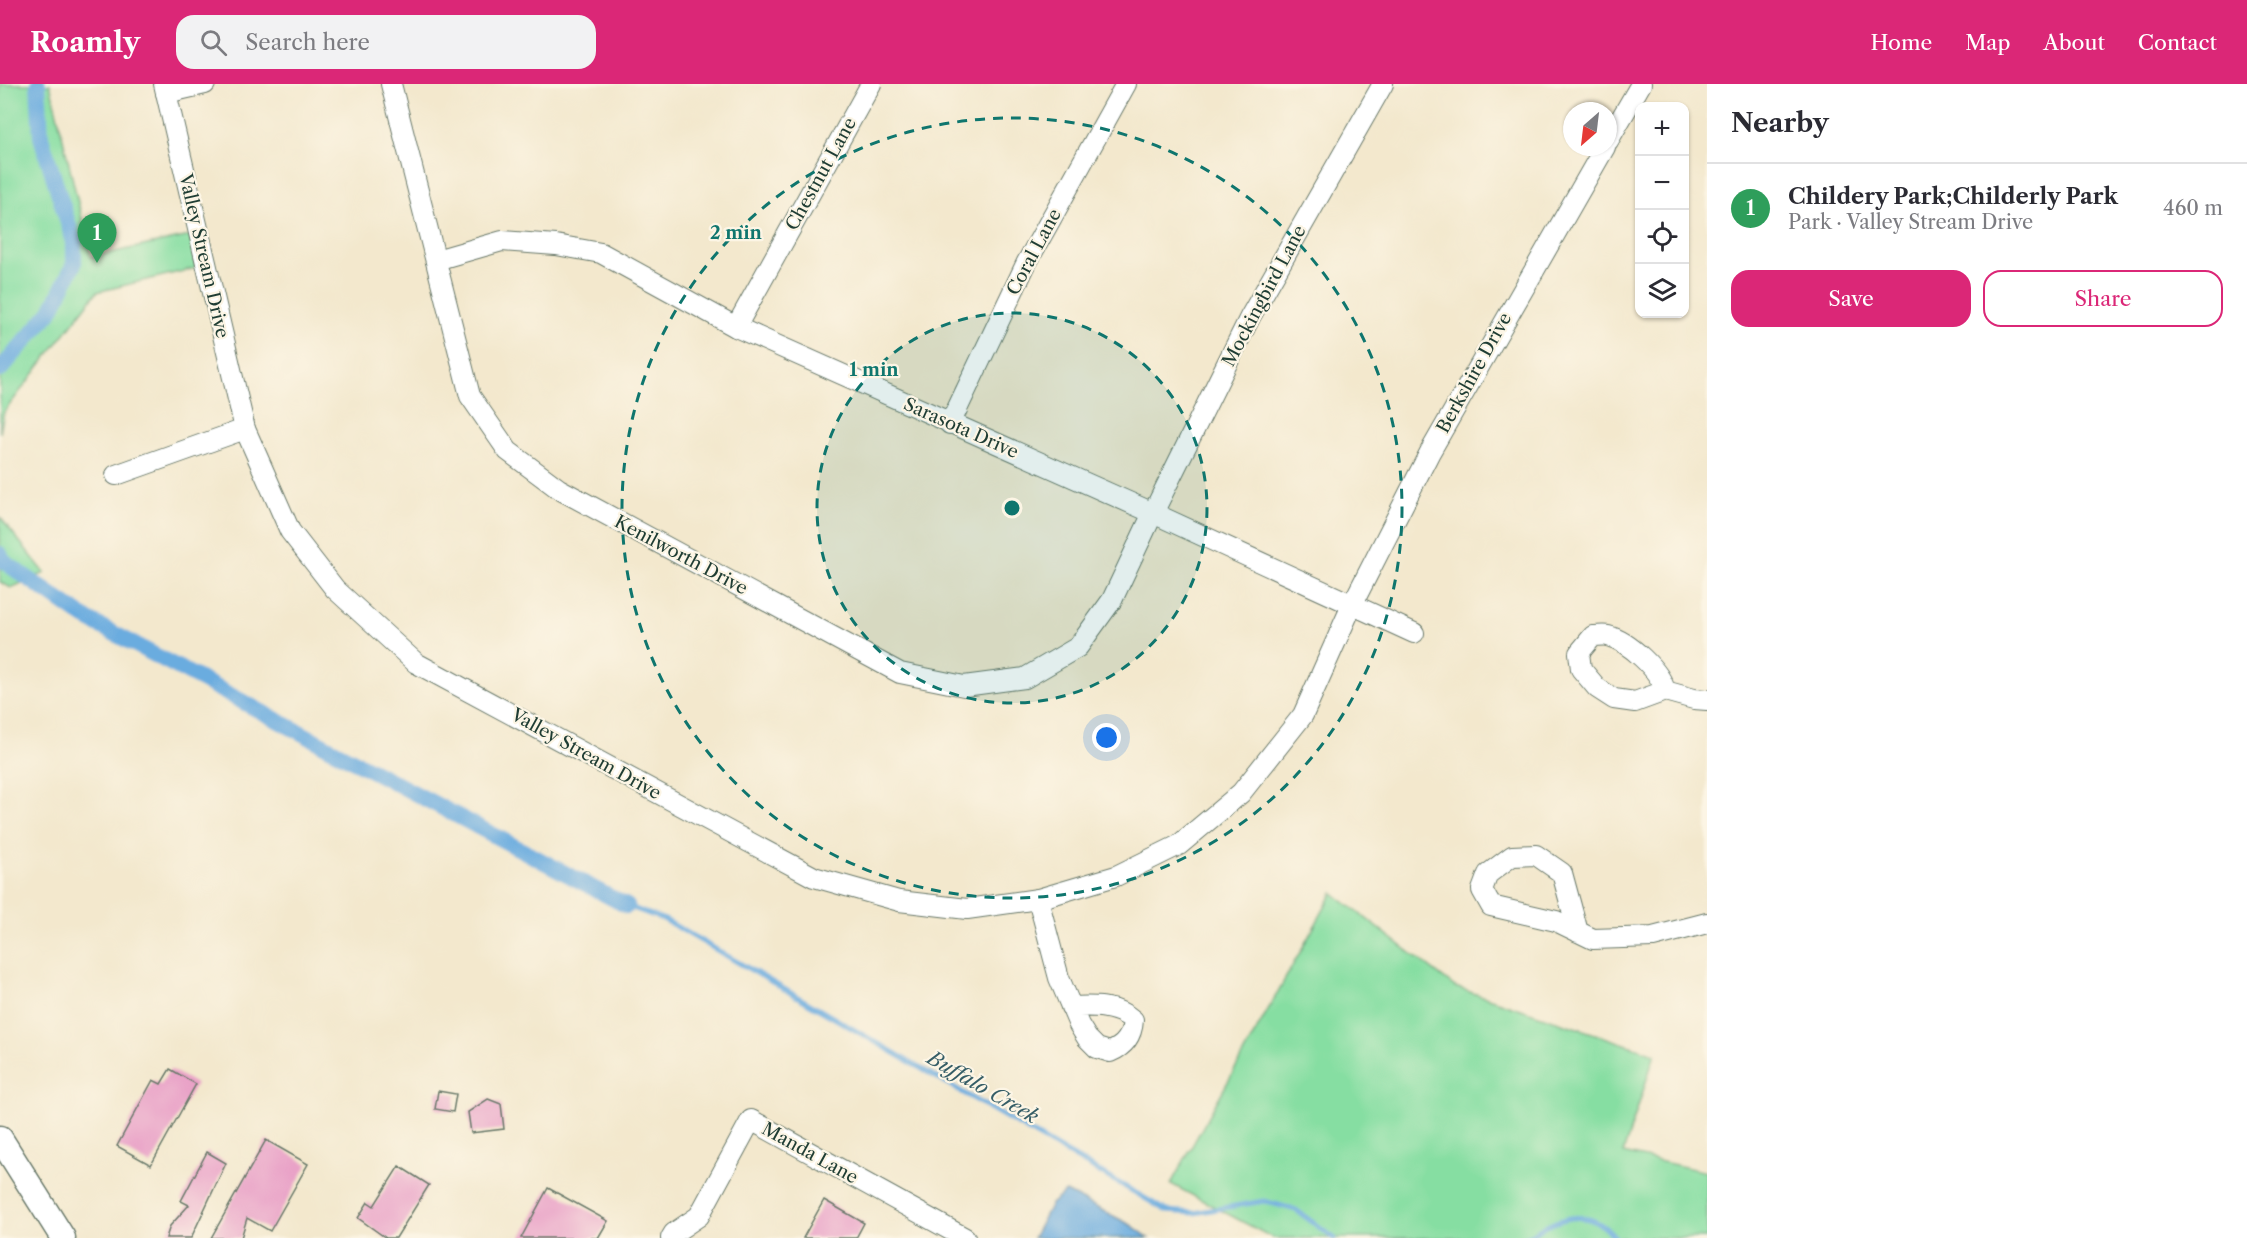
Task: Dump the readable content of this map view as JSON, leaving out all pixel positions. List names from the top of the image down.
{
  "streets": {
    "street": [
      "Chestnut Lane",
      "Coral Lane",
      "Valley Stream Drive",
      "Mockingbird Lane",
      "Berkshire Drive",
      "Sarasota Drive",
      "Kenilworth Drive",
      "Manda Lane"
    ]
  },
  "crossings": [
    ["Chestnut Lane", "Sarasota Drive"],
    ["Coral Lane", "Sarasota Drive"],
    ["Valley Stream Drive", "Berkshire Drive"],
    ["Valley Stream Drive", "Sarasota Drive"],
    ["Mockingbird Lane", "Sarasota Drive"],
    ["Mockingbird Lane", "Kenilworth Drive"],
    ["Berkshire Drive", "Sarasota Drive"],
    ["Sarasota Drive", "Kenilworth Drive"]
  ],
  "water": ["Buffalo Creek"],
  "north": "bottom left",
  "page": {
    "header": "Roamly",
    "search": "Search here",
    "nav": [
      "Home",
      "Map",
      "About",
      "Contact"
    ],
    "heading": "Nearby",
    "map_buttons": ["+", "−"],
    "list": [
      {
        "mark": "1",
        "name": "Childery Park;Childerly Park",
        "note": "Park · Valley Stream Drive",
        "value": "460 m"
      }
    ],
    "pins": "1",
    "buttons": ["Save", "Share"]
  },
  "rings": ["2 min", "1 min"]
}
